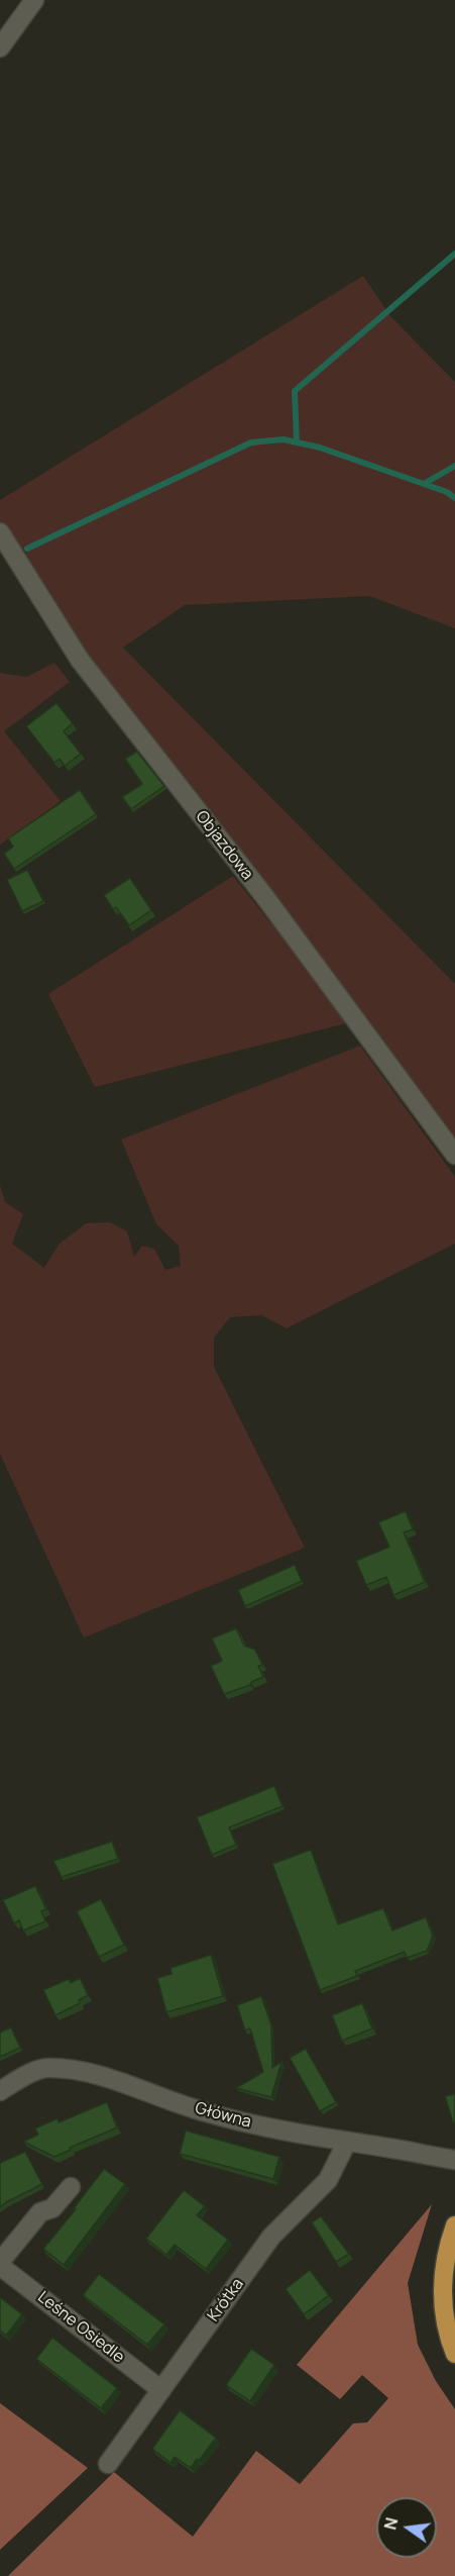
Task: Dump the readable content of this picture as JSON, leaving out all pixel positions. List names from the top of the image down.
{
  "streets": {
    "street": [
      "Objazdowa",
      "Główna",
      "Krótka",
      "Leśne Osiedle"
    ]
  },
  "crossings": [
    ["Główna", "Krótka"],
    ["Krótka", "Leśne Osiedle"]
  ],
  "north": "left"
}
